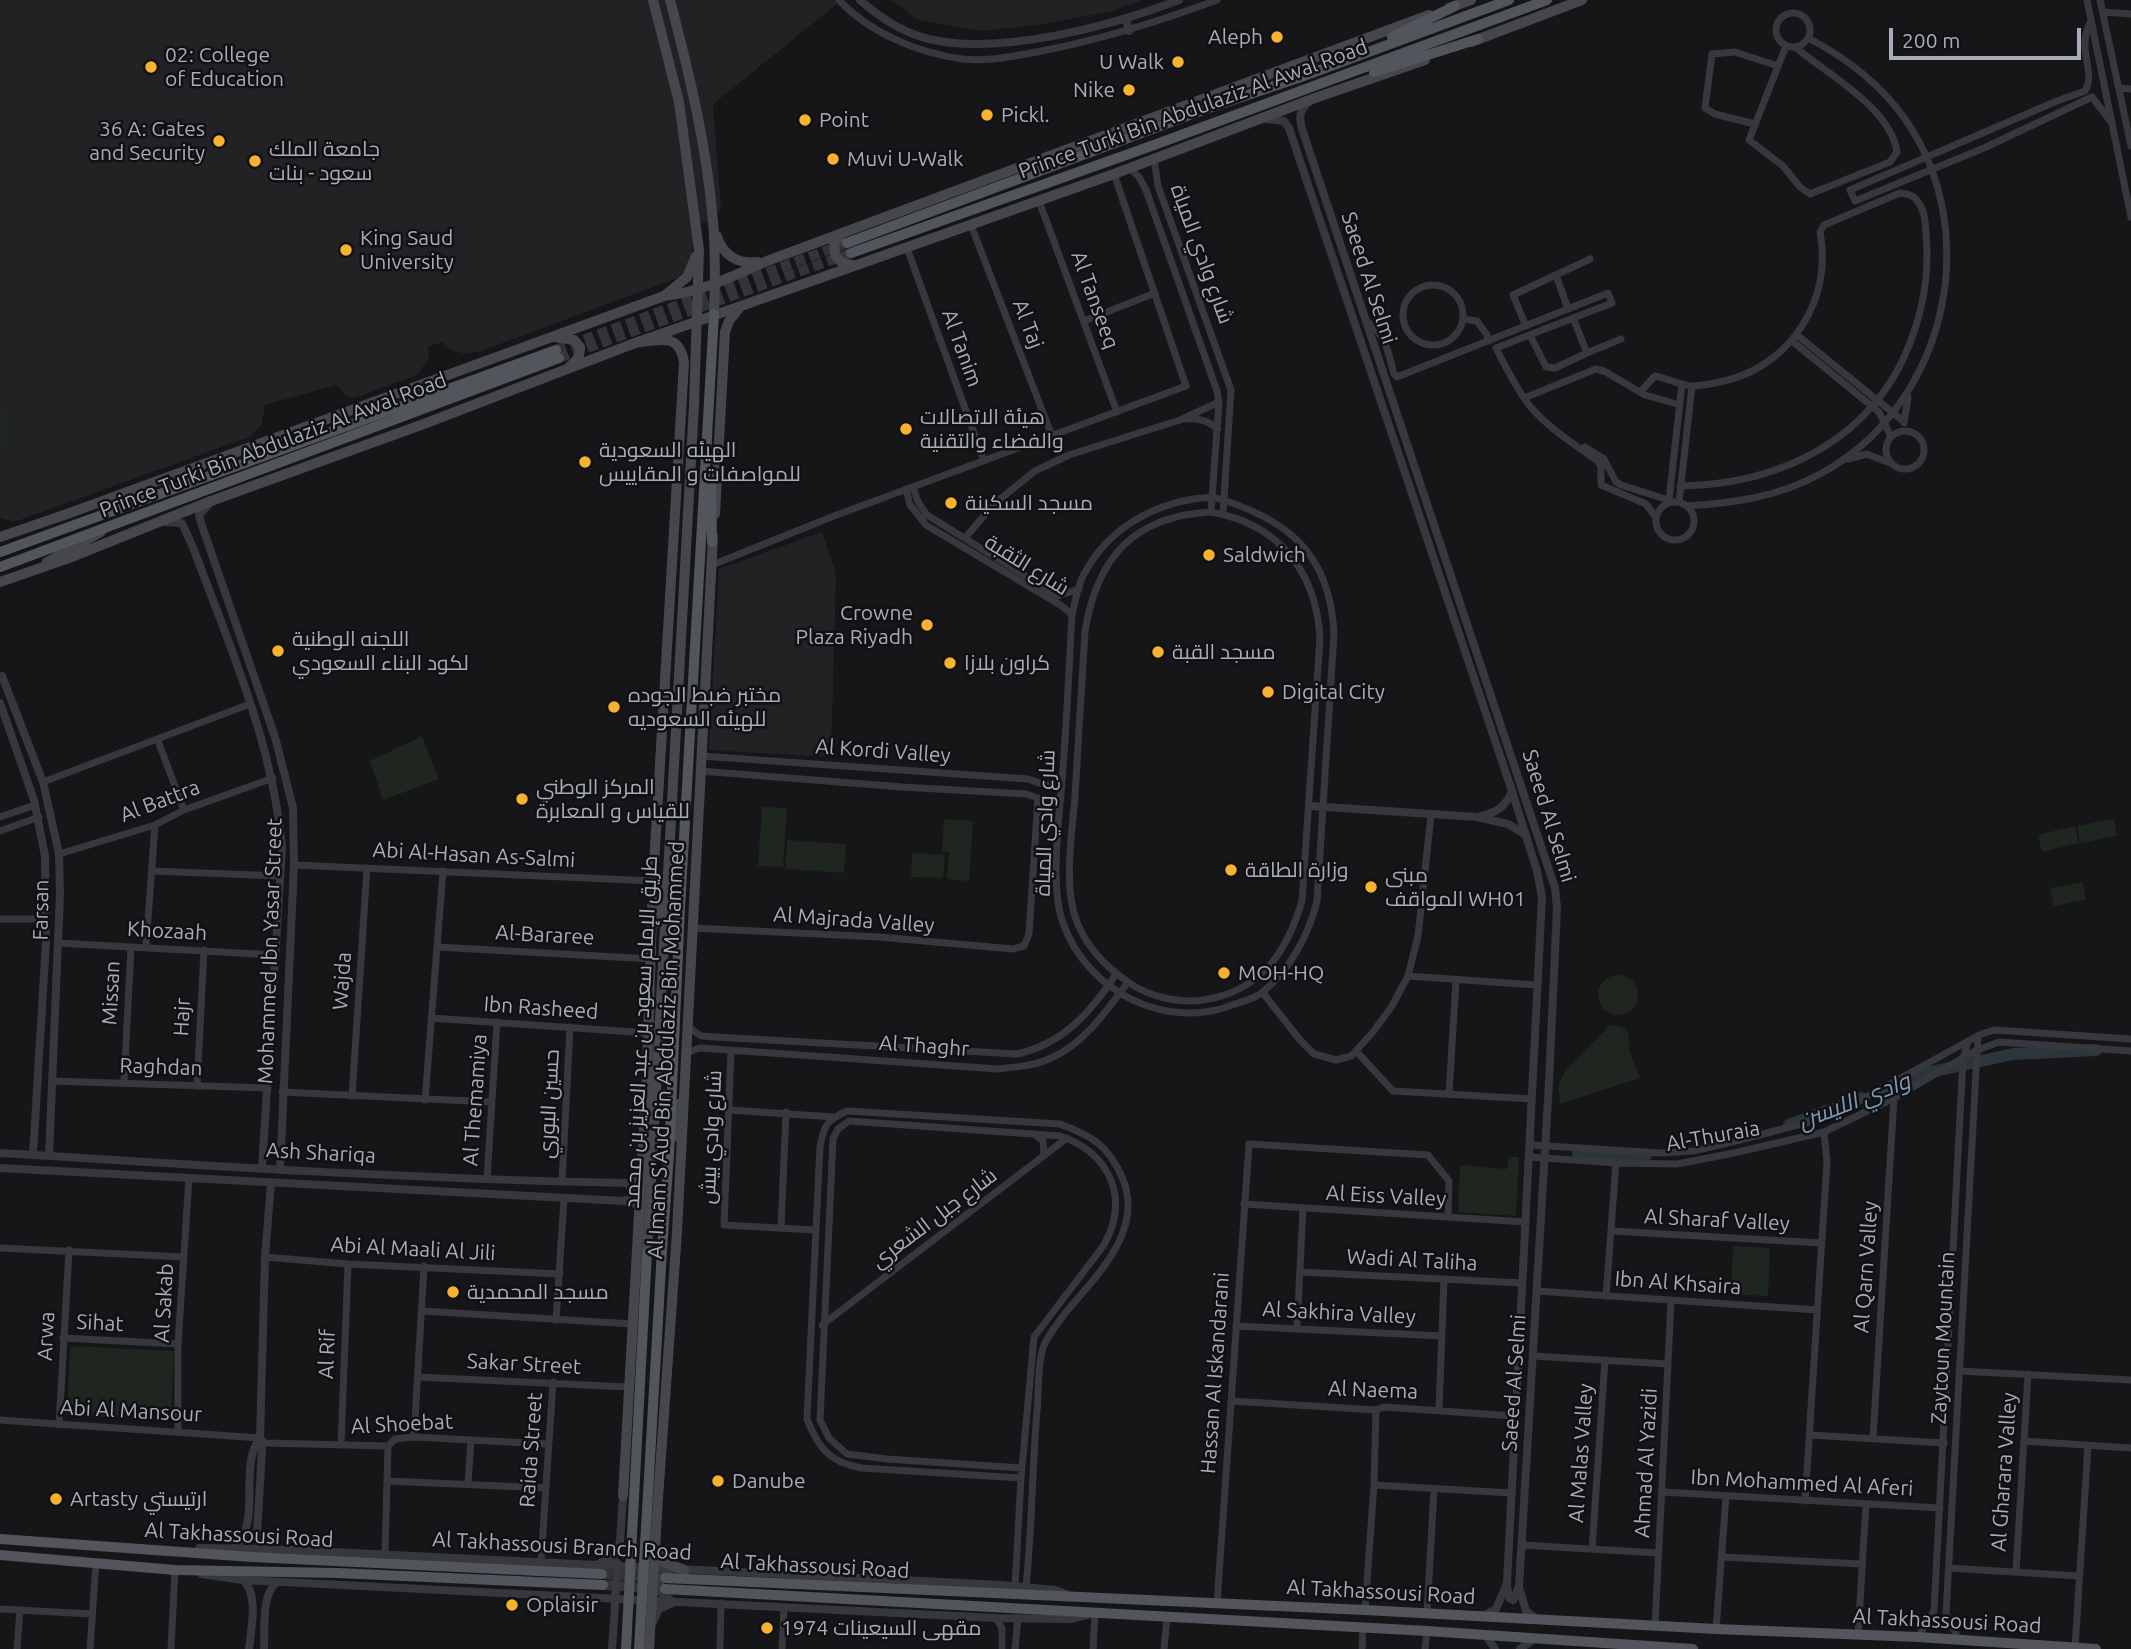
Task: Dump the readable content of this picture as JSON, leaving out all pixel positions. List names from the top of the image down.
{
  "streets": {
    "main road": [
      "Prince Turki Bin Abdulaziz Al Awal Road",
      "طريق الإمام سعود بن عبد العزيز بن محمد",
      "Al Imam S'Aud Bin Abdulaziz Bin Mohammed",
      "Al Takhassousi Road"
    ],
    "street": [
      "شارع وادي المياة",
      "Saeed Al Selmi",
      "Al Tanseeq",
      "Al Taj",
      "Al Tanim",
      "شارع الثقبة",
      "Al Kordi Valley",
      "Al Battra",
      "Abi Al-Hasan As-Salmi",
      "Farsan",
      "Al Majrada Valley",
      "Khozaah",
      "Al-Bararee",
      "Mohammed Ibn Yasar Street",
      "Wajda",
      "Missan",
      "Ibn Rasheed",
      "Hajr",
      "Al Thaghr",
      "Raghdan",
      "Al Themamiya",
      "حسين البوري",
      "Al-Thuraia",
      "شارع وادي بيش",
      "Ash Shariqa",
      "Al Eiss Valley",
      "شارع جبل الشعري",
      "Al Sharaf Valley",
      "Abi Al Maali Al Jili",
      "Wadi Al Taliha",
      "Al Qarn Valley",
      "Ibn Al Khsaira",
      "Al Sakab",
      "Al Sakhira Valley",
      "Sihat",
      "Arwa",
      "Zaytoun Mountain",
      "Al Rif",
      "Sakar Street",
      "Hassan Al Iskandarani",
      "Al Naema",
      "Abi Al Mansour",
      "Al Shoebat",
      "Raida Street",
      "Al Malas Valley",
      "Ahmad Al Yazidi",
      "Al Gharara Valley",
      "Ibn Mohammed Al Aferi",
      "Al Takhassousi Branch Road"
    ]
  },
  "crossings": [
    ["شارع وادي المياة", "شارع الثقبة"],
    ["شارع وادي المياة", "Al Kordi Valley"],
    ["شارع وادي المياة", "Al Thaghr"],
    ["Saeed Al Selmi", "Al-Thuraia"],
    ["Saeed Al Selmi", "Al Eiss Valley"],
    ["Saeed Al Selmi", "Wadi Al Taliha"],
    ["Saeed Al Selmi", "Ibn Al Khsaira"],
    ["Saeed Al Selmi", "Al Naema"],
    ["Saeed Al Selmi", "Al Takhassousi Road"],
    ["Al Kordi Valley", "Al Majrada Valley"],
    ["Al Kordi Valley", "Al Imam S'Aud Bin Abdulaziz Bin Mohammed"],
    ["Al Battra", "Farsan"],
    ["Al Battra", "Mohammed Ibn Yasar Street"],
    ["Abi Al-Hasan As-Salmi", "Mohammed Ibn Yasar Street"],
    ["Abi Al-Hasan As-Salmi", "Wajda"],
    ["Abi Al-Hasan As-Salmi", "Al Imam S'Aud Bin Abdulaziz Bin Mohammed"],
    ["Farsan", "Khozaah"],
    ["Farsan", "Raghdan"],
    ["Farsan", "Ash Shariqa"],
    ["Al Majrada Valley", "Al Imam S'Aud Bin Abdulaziz Bin Mohammed"],
    ["Khozaah", "Mohammed Ibn Yasar Street"],
    ["Khozaah", "Missan"],
    ["Khozaah", "Hajr"],
    ["Al-Bararee", "Al Imam S'Aud Bin Abdulaziz Bin Mohammed"],
    ["Mohammed Ibn Yasar Street", "Raghdan"],
    ["Mohammed Ibn Yasar Street", "Ash Shariqa"],
    ["Missan", "Raghdan"],
    ["Ibn Rasheed", "Al Imam S'Aud Bin Abdulaziz Bin Mohammed"],
    ["Ibn Rasheed", "Al Themamiya"],
    ["Ibn Rasheed", "حسين البوري"],
    ["Hajr", "Raghdan"],
    ["Al Thaghr", "Al Imam S'Aud Bin Abdulaziz Bin Mohammed"],
    ["Al Thaghr", "شارع وادي بيش"],
    ["Al Imam S'Aud Bin Abdulaziz Bin Mohammed", "Ash Shariqa"],
    ["Al Imam S'Aud Bin Abdulaziz Bin Mohammed", "Sakar Street"],
    ["Al Imam S'Aud Bin Abdulaziz Bin Mohammed", "Al Takhassousi Branch Road"],
    ["Al Themamiya", "Ash Shariqa"],
    ["حسين البوري", "Ash Shariqa"],
    ["Al-Thuraia", "Al Qarn Valley"],
    ["Al-Thuraia", "Zaytoun Mountain"],
    ["Ash Shariqa", "Al Sakab"],
    ["Al Eiss Valley", "Hassan Al Iskandarani"],
    ["Abi Al Maali Al Jili", "Al Rif"],
    ["Ibn Al Khsaira", "Ahmad Al Yazidi"],
    ["Al Sakab", "Sihat"],
    ["Al Sakab", "Abi Al Mansour"],
    ["Al Sakhira Valley", "Hassan Al Iskandarani"],
    ["Sihat", "Arwa"],
    ["Arwa", "Abi Al Mansour"],
    ["Zaytoun Mountain", "Ibn Mohammed Al Aferi"],
    ["Zaytoun Mountain", "Al Takhassousi Road"],
    ["Al Rif", "Al Shoebat"],
    ["Sakar Street", "Raida Street"],
    ["Hassan Al Iskandarani", "Al Naema"],
    ["Hassan Al Iskandarani", "Al Takhassousi Road"],
    ["Abi Al Mansour", "Al Shoebat"],
    ["Al Shoebat", "Raida Street"],
    ["Raida Street", "Al Takhassousi Branch Road"],
    ["Ahmad Al Yazidi", "Ibn Mohammed Al Aferi"],
    ["Ahmad Al Yazidi", "Al Takhassousi Road"],
    ["Al Takhassousi Road", "Al Takhassousi Branch Road"]
  ],
  "water": ["وادي الليسن"],
  "places": [
    "Aleph",
    "U Walk",
    "02: College of Education",
    "Nike",
    "Pickl.",
    "Point",
    "36 A: Gates and Security",
    "Muvi U-Walk",
    "جامعة الملك سعود - بنات",
    "King Saud University",
    "هيئة الاتصالات والفضاء والتقنية",
    "الهيئه السعودية للمواصفات و المقاييس",
    "مسجد السكينة",
    "Saldwich",
    "Crowne Plaza Riyadh",
    "اللجنه الوطنية لكود البناء السعودي",
    "مسجد القبة",
    "كراون بلازا",
    "Digital City",
    "مختبر ضبط الجوده للهيئه السعوديه",
    "المركز الوطني للقياس و المعابرة",
    "وزارة الطاقة",
    "مبنى المواقف WH01",
    "MOH-HQ",
    "مسجد المحمدية",
    "Danube",
    "Artasty ارتيستي",
    "Oplaisir",
    "مقهى السيعينات 1974"
  ],
  "scale_bar": "200 m"
}
